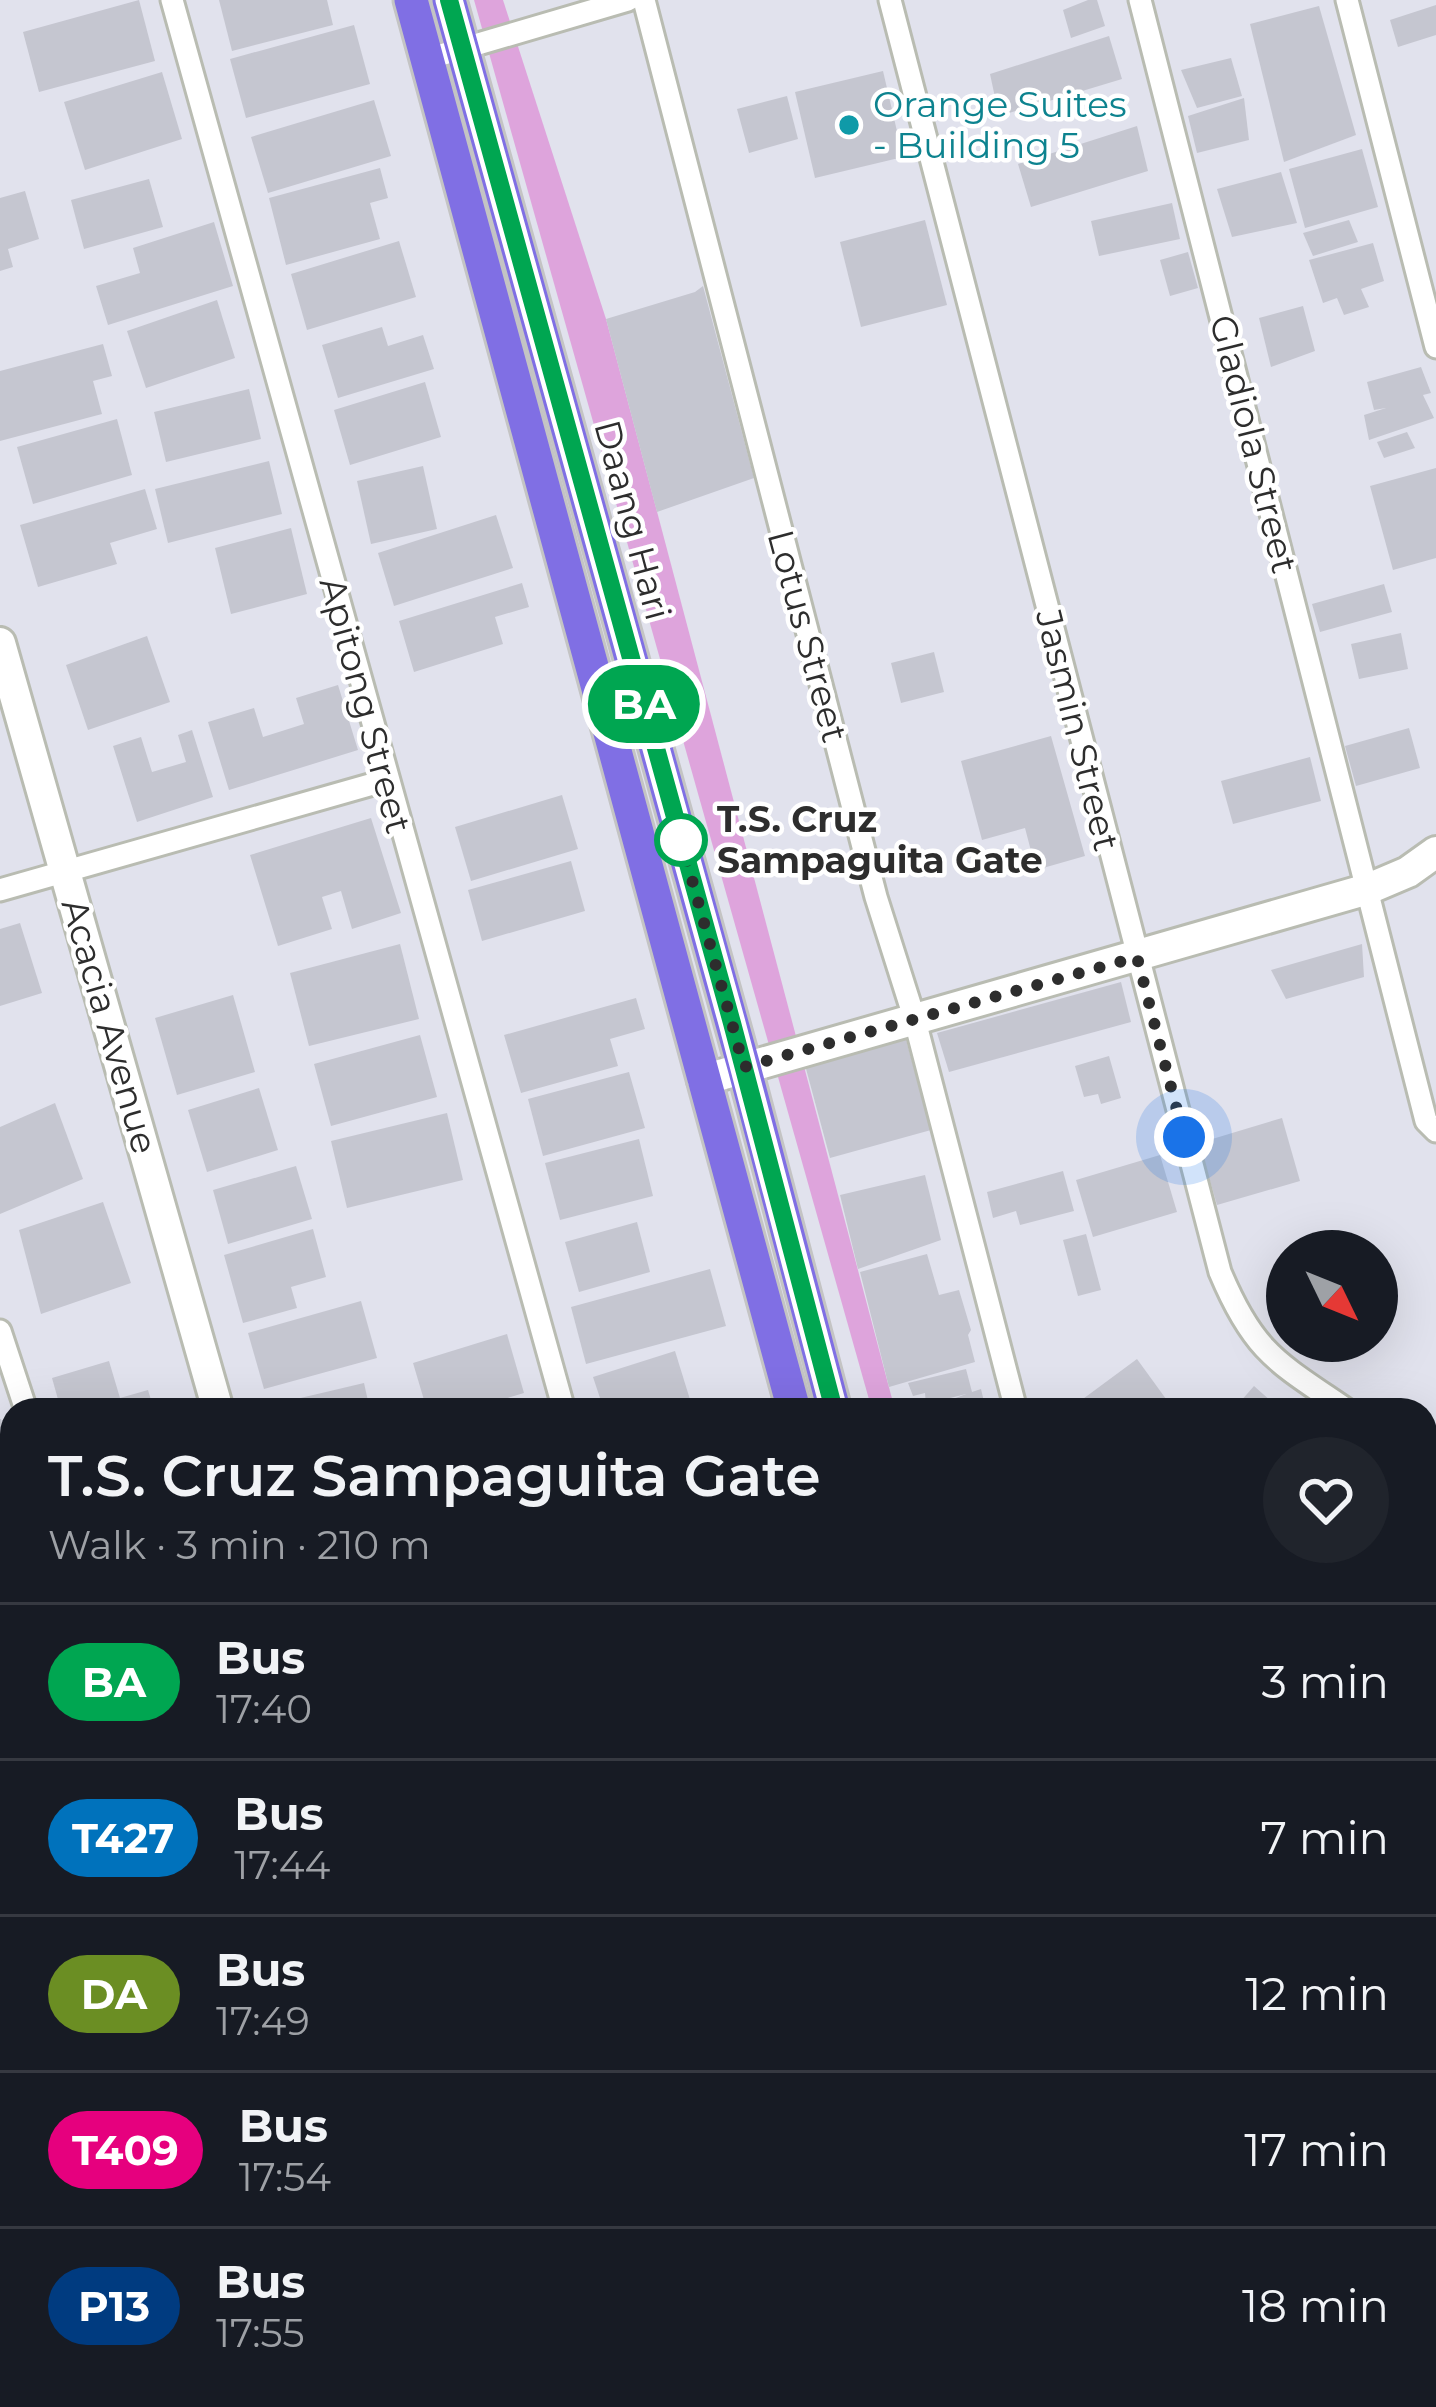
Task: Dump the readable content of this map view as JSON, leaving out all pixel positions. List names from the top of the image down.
{
  "streets": {
    "main road": ["Daang Hari"],
    "street": [
      "Gladiola Street",
      "Lotus Street",
      "Apitong Street",
      "Jasmin Street",
      "Acacia Avenue"
    ]
  },
  "places": ["Orange Suites - Building 5", "T.S. Cruz Sampaguita Gate"],
  "lines": ["bus line BA"],
  "north": "bottom right",
  "page": {
    "on_map": "BA",
    "heading": ["T.S. Cruz Sampaguita Gate", "Walk · 3 min · 210 m"],
    "list": [
      {
        "mark": "BA",
        "name": "Bus",
        "note": "17:40",
        "value": "3 min"
      },
      {
        "mark": "T427",
        "name": "Bus",
        "note": "17:44",
        "value": "7 min"
      },
      {
        "mark": "DA",
        "name": "Bus",
        "note": "17:49",
        "value": "12 min"
      },
      {
        "mark": "T409",
        "name": "Bus",
        "note": "17:54",
        "value": "17 min"
      },
      {
        "mark": "P13",
        "name": "Bus",
        "note": "17:55",
        "value": "18 min"
      }
    ]
  }
}
